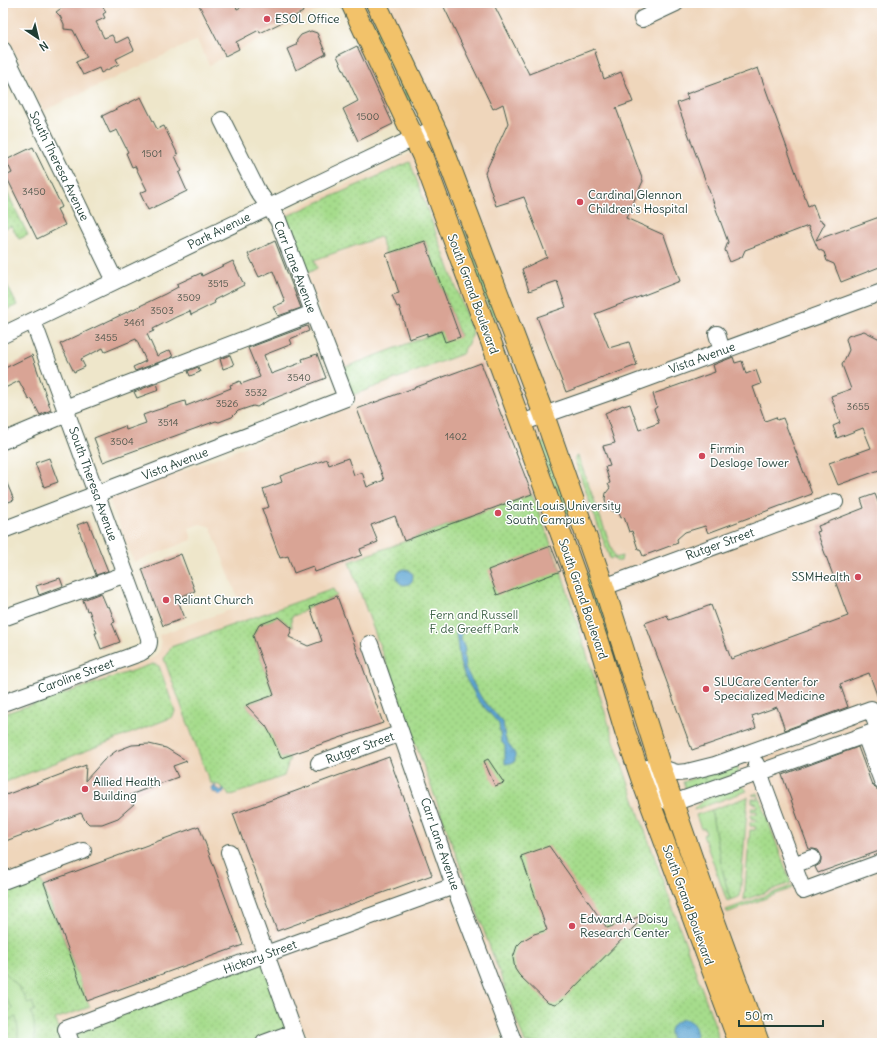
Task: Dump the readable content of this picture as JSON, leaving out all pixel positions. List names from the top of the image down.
{
  "streets": {
    "main road": ["South Grand Boulevard"],
    "street": [
      "South Theresa Avenue",
      "Park Avenue",
      "Carr Lane Avenue",
      "Vista Avenue",
      "Rutger Street",
      "Caroline Street",
      "Hickory Street"
    ]
  },
  "crossings": [
    ["South Theresa Avenue", "Park Avenue"],
    ["South Theresa Avenue", "Vista Avenue"],
    ["South Theresa Avenue", "Caroline Street"],
    ["Park Avenue", "Carr Lane Avenue"],
    ["Park Avenue", "South Grand Boulevard"],
    ["Carr Lane Avenue", "Vista Avenue"],
    ["Carr Lane Avenue", "Rutger Street"],
    ["Carr Lane Avenue", "Hickory Street"],
    ["South Grand Boulevard", "Vista Avenue"],
    ["South Grand Boulevard", "Rutger Street"]
  ],
  "parks": ["Fern and Russell F. de Greeff Park"],
  "places": [
    "ESOL Office",
    "Cardinal Glennon Children's Hospital",
    "Firmin Desloge Tower",
    "Saint Louis University South Campus",
    "SSMHealth",
    "Reliant Church",
    "SLUCare Center for Specialized Medicine",
    "Allied Health Building",
    "Edward A. Doisy Research Center"
  ],
  "house_numbers": [
    "1500",
    "1501",
    "3450",
    "3515",
    "3509",
    "3503",
    "3461",
    "3455",
    "3540",
    "3532",
    "3526",
    "3655",
    "3514",
    "1402",
    "3504"
  ],
  "scale_bar": "50 m",
  "north": "bottom right"
}
